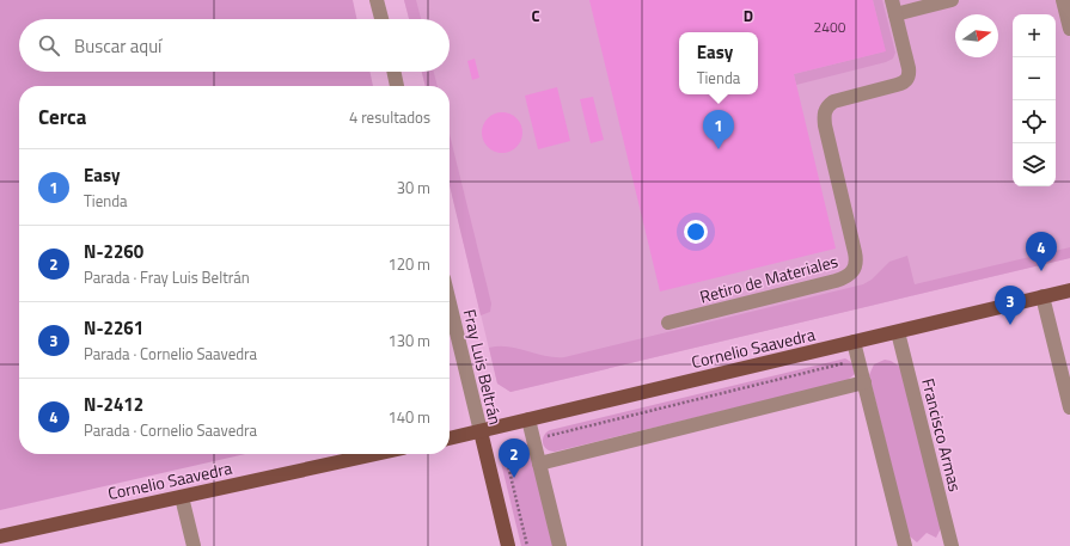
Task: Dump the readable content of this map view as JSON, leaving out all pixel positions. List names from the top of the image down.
{
  "streets": {
    "main road": ["Cornelio Saavedra", "Fray Luis Beltrán"],
    "street": ["Retiro de Materiales", "Francisco Armas"]
  },
  "crossings": [
    ["Cornelio Saavedra", "Fray Luis Beltrán"],
    ["Cornelio Saavedra", "Francisco Armas"]
  ],
  "house_numbers": ["2400"],
  "north": "right",
  "page": {
    "map_buttons": ["+", "−"],
    "search": "Buscar aquí",
    "popup": ["Easy", "Tienda"],
    "heading": ["Cerca", "4 resultados"],
    "pins": [
      "1",
      "4",
      "3",
      "2"
    ],
    "list": [
      {
        "mark": "1",
        "name": "Easy",
        "note": "Tienda",
        "value": "30 m"
      },
      {
        "mark": "2",
        "name": "N-2260",
        "note": "Parada · Fray Luis Beltrán",
        "value": "120 m"
      },
      {
        "mark": "3",
        "name": "N-2261",
        "note": "Parada · Cornelio Saavedra",
        "value": "130 m"
      },
      {
        "mark": "4",
        "name": "N-2412",
        "note": "Parada · Cornelio Saavedra",
        "value": "140 m"
      }
    ]
  },
  "grid": {
    "columns": ["C", "D"]
  }
}
